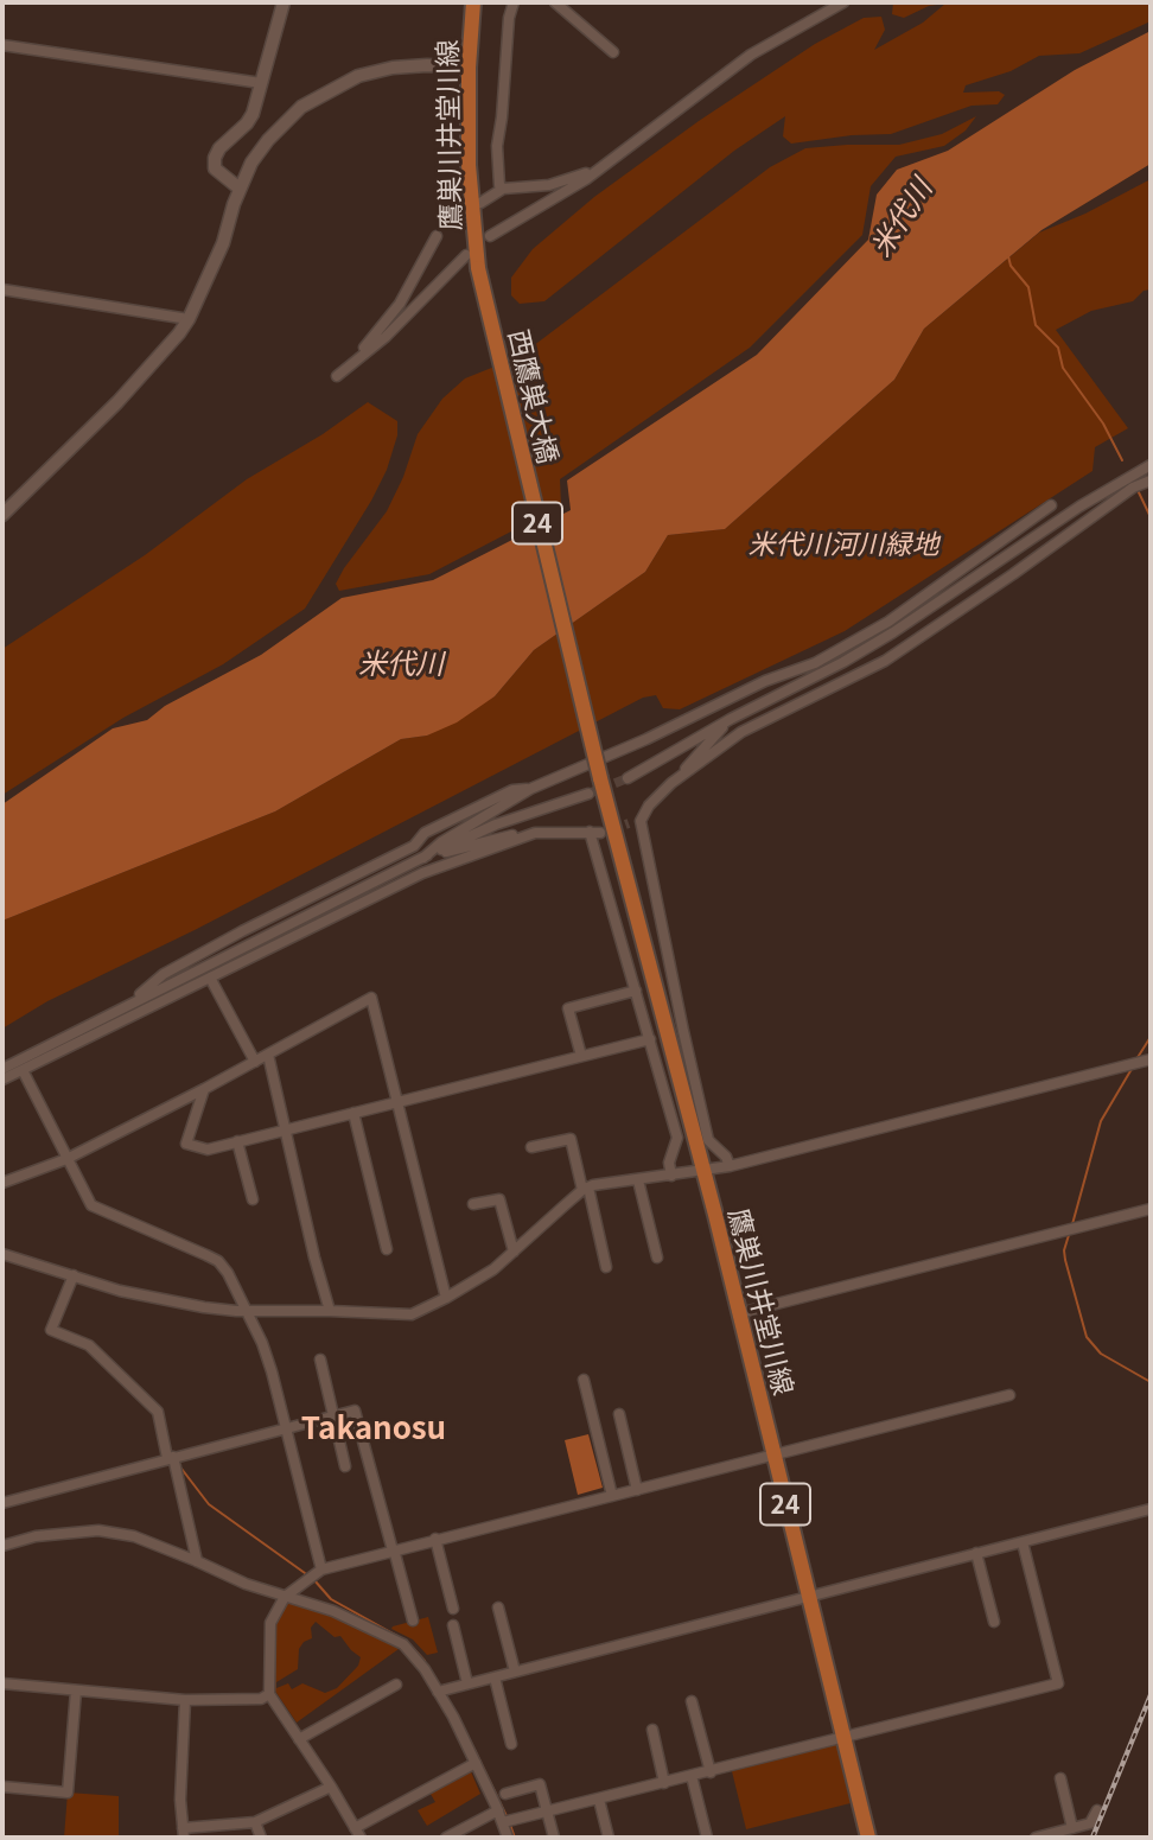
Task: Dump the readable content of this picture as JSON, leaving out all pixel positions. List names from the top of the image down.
{
  "streets": {
    "main road": ["鷹巣川井堂川線", "西鷹巣大橋", "24"]
  },
  "crossings": [
    ["鷹巣川井堂川線", "西鷹巣大橋"]
  ],
  "districts": ["Takanosu"],
  "water": ["米代川"],
  "parks": ["米代川河川緑地"]
}
